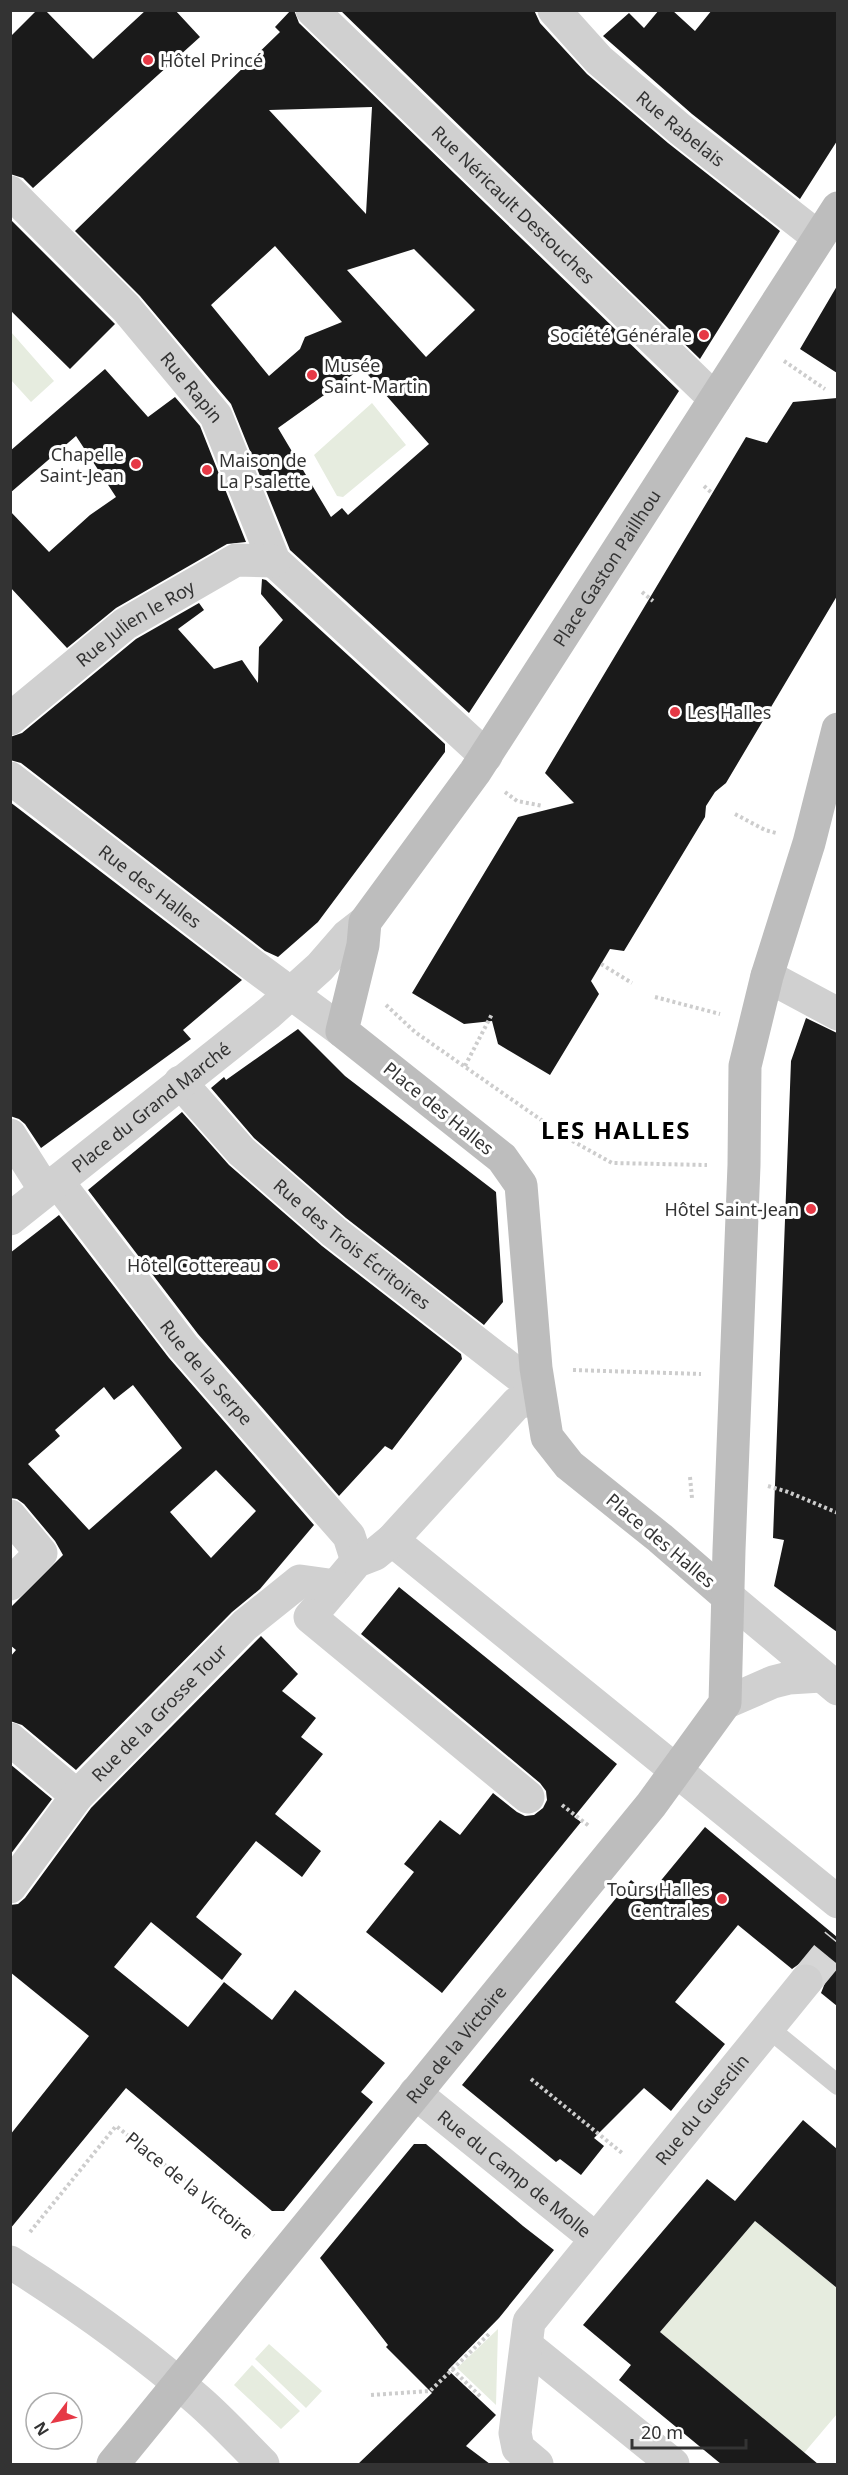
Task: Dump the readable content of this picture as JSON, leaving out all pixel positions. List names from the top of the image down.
{
  "streets": {
    "main road": ["Place Gaston Paillhou", "Place des Halles", "Rue de la Victoire"],
    "street": [
      "Rue Rabelais",
      "Rue Néricault Destouches",
      "Rue Rapin",
      "Rue Julien le Roy",
      "Rue des Halles",
      "Place du Grand Marché",
      "Rue des Trois Écritoires",
      "Rue de la Serpe",
      "Rue de la Grosse Tour",
      "Rue du Guesclin",
      "Rue du Camp de Molle"
    ],
    "path": ["Place de la Victoire"]
  },
  "crossings": [
    ["Rue Rabelais", "Place Gaston Paillhou"],
    ["Rue Néricault Destouches", "Place Gaston Paillhou"],
    ["Rue Rapin", "Place Gaston Paillhou"],
    ["Rue Rapin", "Rue Julien le Roy"],
    ["Place Gaston Paillhou", "Rue des Halles"],
    ["Place Gaston Paillhou", "Place du Grand Marché"],
    ["Place Gaston Paillhou", "Place des Halles"],
    ["Rue des Halles", "Place du Grand Marché"],
    ["Rue des Halles", "Place des Halles"],
    ["Place du Grand Marché", "Place des Halles"],
    ["Place du Grand Marché", "Rue des Trois Écritoires"],
    ["Place du Grand Marché", "Rue de la Serpe"],
    ["Place des Halles", "Rue des Trois Écritoires"],
    ["Rue de la Victoire", "Rue du Camp de Molle"],
    ["Rue de la Victoire", "Place de la Victoire"],
    ["Rue du Guesclin", "Rue du Camp de Molle"]
  ],
  "districts": ["LES HALLES"],
  "places": [
    "Hôtel Princé",
    "Société Générale",
    "Musée Saint-Martin",
    "Chapelle Saint-Jean",
    "Maison de La Psalette",
    "Les Halles",
    "Hôtel Saint-Jean",
    "Hôtel Cottereau",
    "Tours Halles Centrales"
  ],
  "scale_bar": "20 m",
  "north": "bottom left"
}
